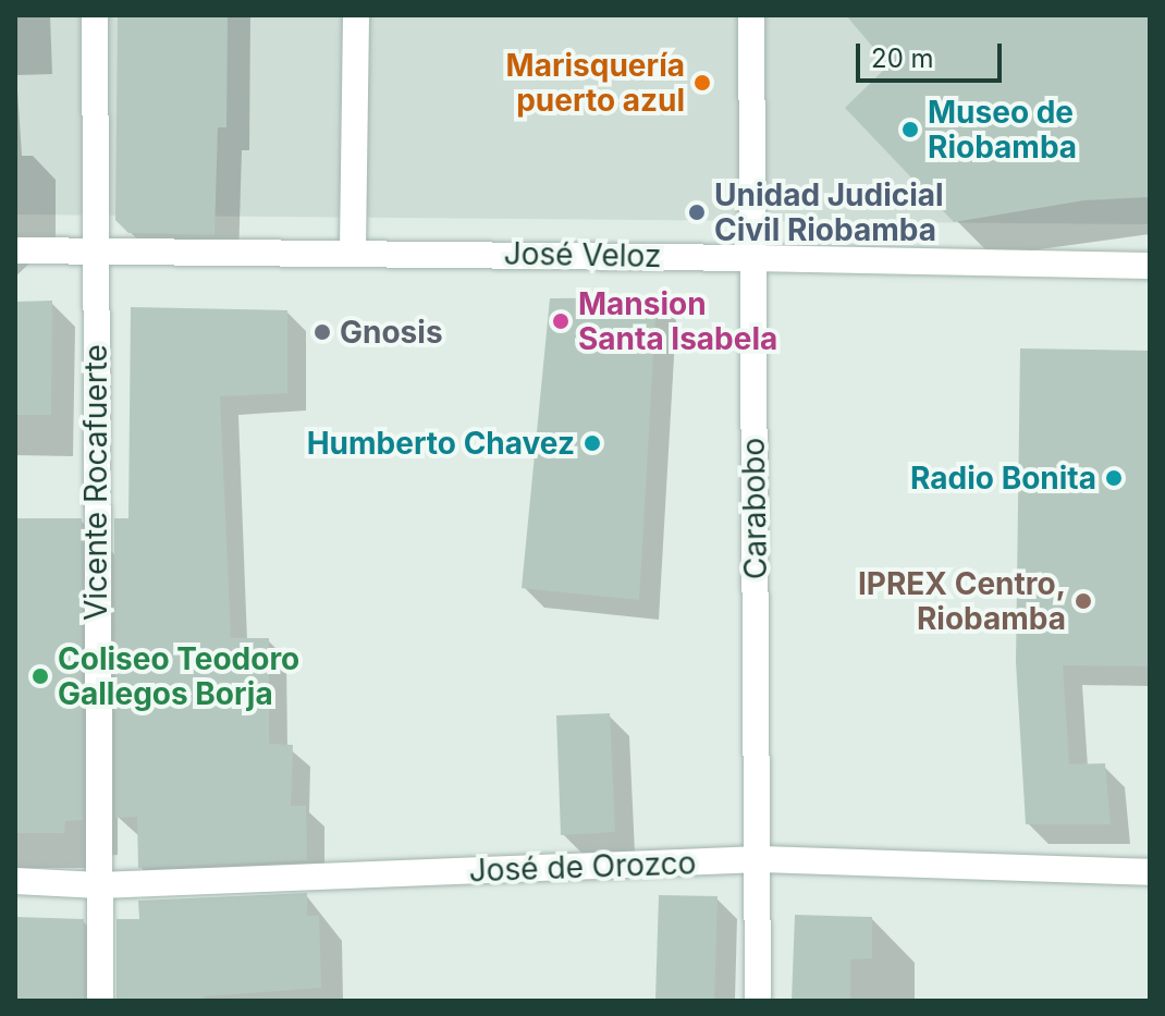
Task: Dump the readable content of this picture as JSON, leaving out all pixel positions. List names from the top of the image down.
{
  "streets": {
    "street": [
      "José Veloz",
      "Vicente Rocafuerte",
      "Carabobo",
      "José de Orozco"
    ]
  },
  "crossings": [
    ["José Veloz", "Vicente Rocafuerte"],
    ["José Veloz", "Carabobo"],
    ["Vicente Rocafuerte", "José de Orozco"],
    ["Carabobo", "José de Orozco"]
  ],
  "places": [
    "Marisquería puerto azul",
    "Museo de Riobamba",
    "Unidad Judicial Civil Riobamba",
    "Mansion Santa Isabela",
    "Gnosis",
    "Humberto Chavez",
    "Radio Bonita",
    "IPREX Centro, Riobamba",
    "Coliseo Teodoro Gallegos Borja"
  ],
  "scale_bar": "20 m"
}
